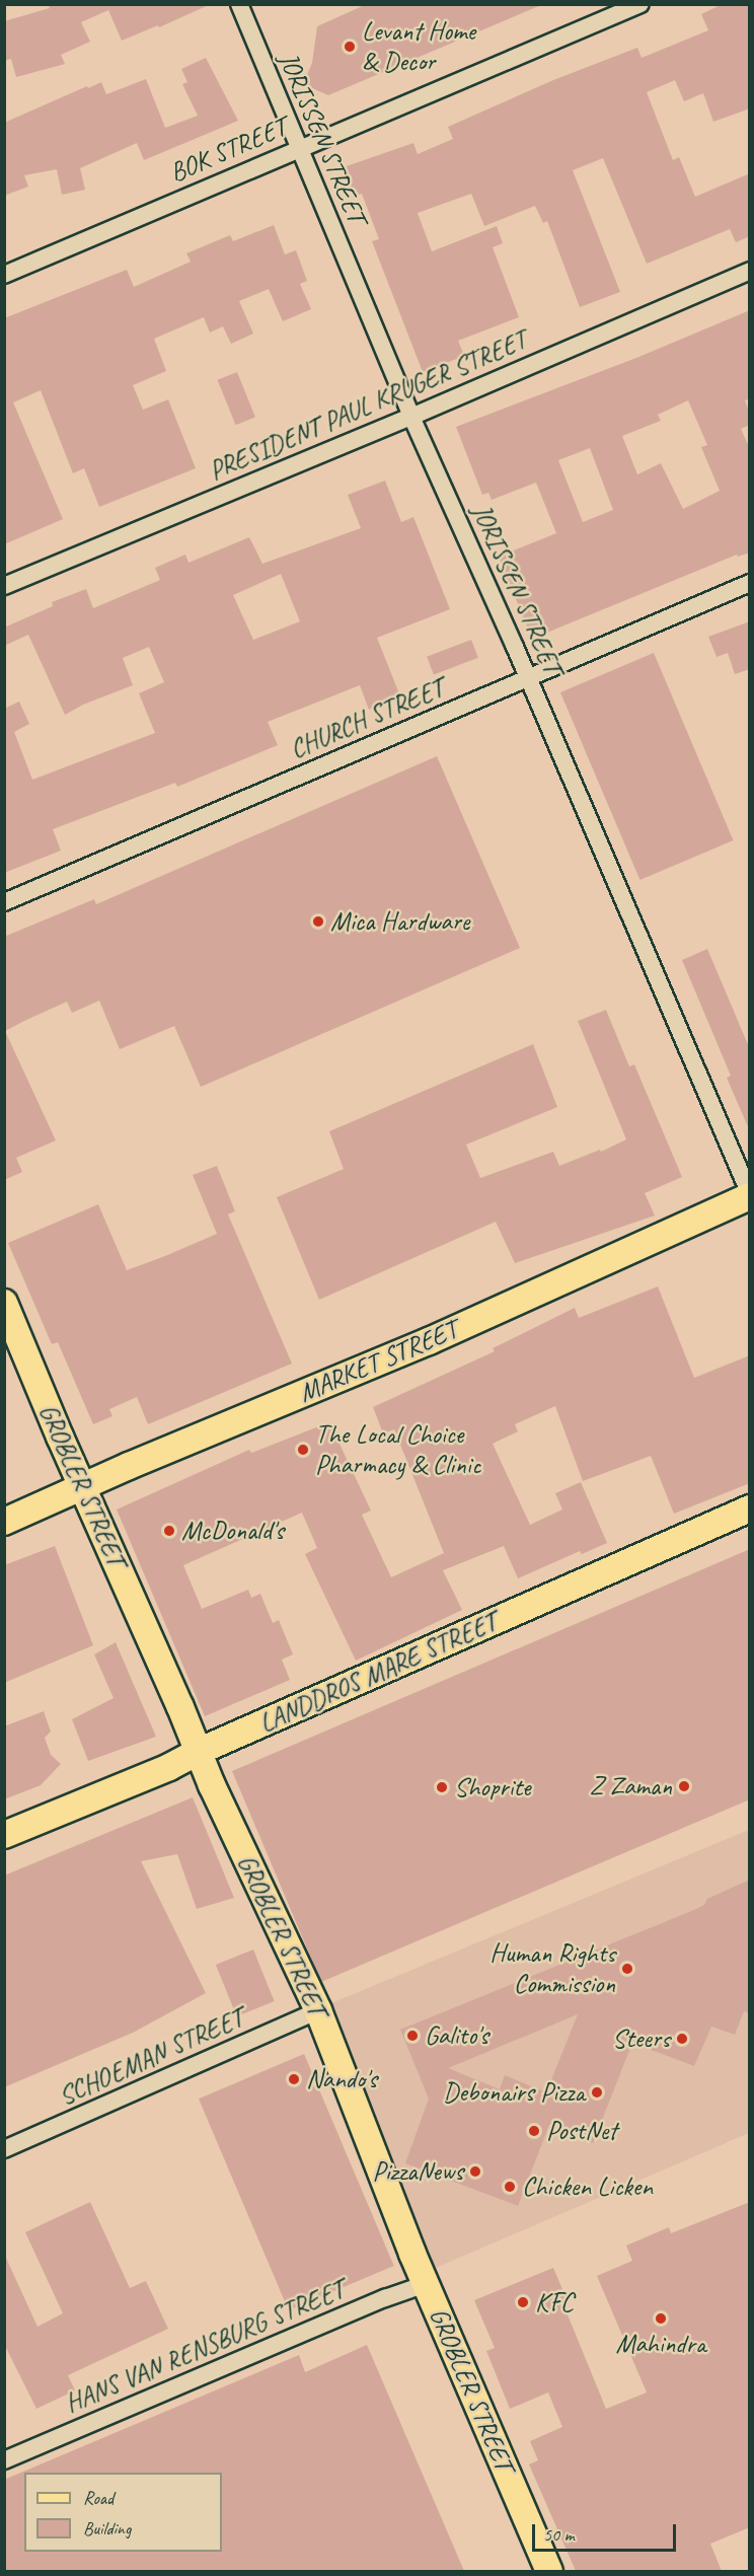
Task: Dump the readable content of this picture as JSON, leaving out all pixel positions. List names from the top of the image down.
{
  "streets": {
    "main road": ["MARKET STREET", "GROBLER STREET", "LANDDROS MARE STREET"],
    "street": [
      "JORISSEN STREET",
      "BOK STREET",
      "PRESIDENT PAUL KRUGER STREET",
      "CHURCH STREET",
      "SCHOEMAN STREET",
      "HANS VAN RENSBURG STREET"
    ]
  },
  "crossings": [
    ["JORISSEN STREET", "BOK STREET"],
    ["JORISSEN STREET", "PRESIDENT PAUL KRUGER STREET"],
    ["JORISSEN STREET", "CHURCH STREET"],
    ["JORISSEN STREET", "MARKET STREET"],
    ["MARKET STREET", "GROBLER STREET"],
    ["GROBLER STREET", "LANDDROS MARE STREET"],
    ["GROBLER STREET", "SCHOEMAN STREET"],
    ["GROBLER STREET", "HANS VAN RENSBURG STREET"]
  ],
  "places": [
    "Levant Home & Decor",
    "Mica Hardware",
    "The Local Choice Pharmacy & Clinic",
    "McDonald's",
    "Z Zaman",
    "Shoprite",
    "Human Rights Commission",
    "Galito's",
    "Steers",
    "Nando's",
    "Debonairs Pizza",
    "PostNet",
    "PizzaNews",
    "Chicken Licken",
    "KFC",
    "Mahindra"
  ],
  "legend": ["Road", "Building"],
  "scale_bar": "50 m"
}
